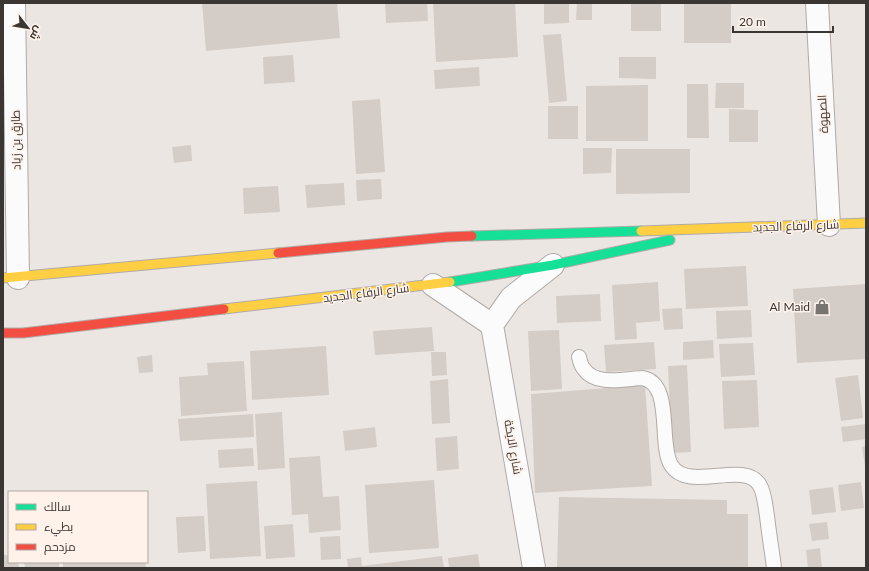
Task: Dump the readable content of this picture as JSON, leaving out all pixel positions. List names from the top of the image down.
{
  "streets": {
    "street": [
      "الصهوة",
      "طارق بن زياد",
      "شارع الرفاع الجديد",
      "شارع الايكة"
    ]
  },
  "crossings": [
    ["الصهوة", "شارع الرفاع الجديد"],
    ["طارق بن زياد", "شارع الرفاع الجديد"]
  ],
  "places": {
    "shop": ["Al Maid"]
  },
  "legend": ["سالك", "بطيء", "مزدحم"],
  "scale_bar": "20 m",
  "north": "bottom right"
}
